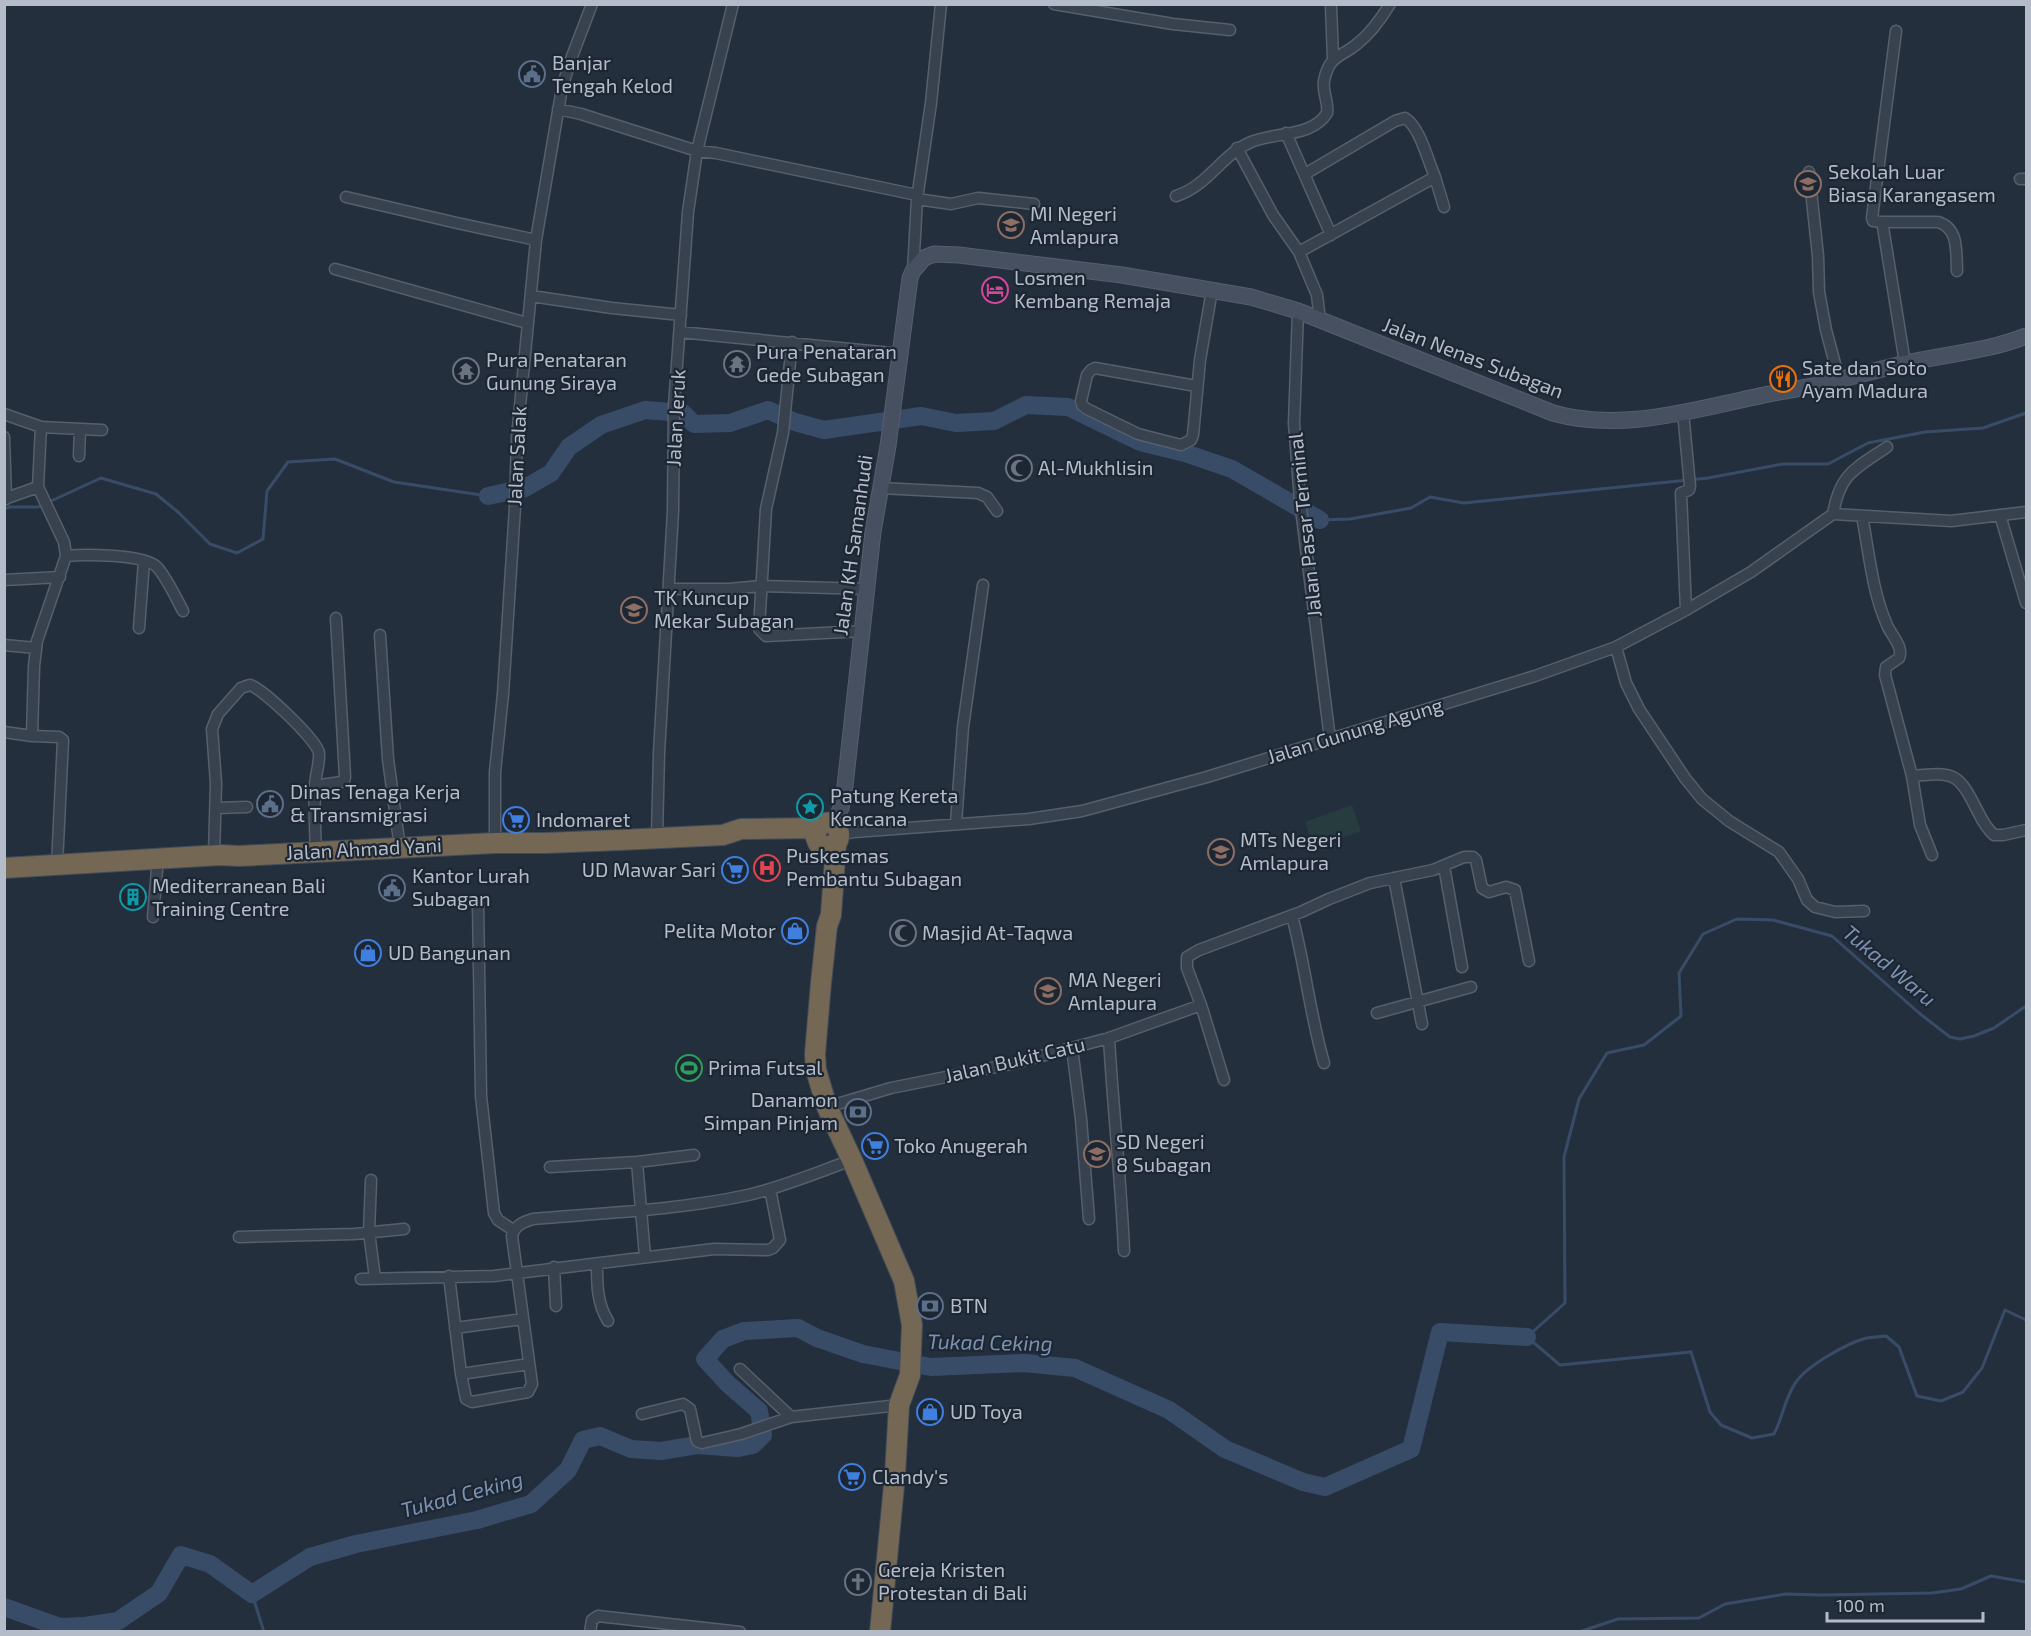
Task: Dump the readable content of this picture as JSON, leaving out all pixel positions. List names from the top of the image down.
{
  "streets": {
    "highway": ["Jalan Ahmad Yani"],
    "main road": ["Jalan Nenas Subagan", "Jalan KH Samanhudi"],
    "street": [
      "Jalan Jeruk",
      "Jalan Salak",
      "Jalan Pasar Terminal",
      "Jalan Gunung Agung",
      "Jalan Bukit Catu"
    ]
  },
  "crossings": [
    ["Jalan Nenas Subagan", "Jalan Pasar Terminal"],
    ["Jalan Nenas Subagan", "Jalan KH Samanhudi"],
    ["Jalan Jeruk", "Jalan Ahmad Yani"],
    ["Jalan Salak", "Jalan Ahmad Yani"],
    ["Jalan Pasar Terminal", "Jalan Gunung Agung"],
    ["Jalan KH Samanhudi", "Jalan Gunung Agung"],
    ["Jalan KH Samanhudi", "Jalan Ahmad Yani"],
    ["Jalan Gunung Agung", "Jalan Ahmad Yani"]
  ],
  "water": ["Tukad Waru", "Tukad Ceking"],
  "places": {
    "public building": ["Banjar Tengah Kelod", "Dinas Tenaga Kerja & Transmigrasi", "Kantor Lurah Subagan"],
    "school or university": [
      "Sekolah Luar Biasa Karangasem",
      "MI Negeri Amlapura",
      "TK Kuncup Mekar Subagan",
      "MTs Negeri Amlapura",
      "MA Negeri Amlapura",
      "SD Negeri 8 Subagan"
    ],
    "hotel": ["Losmen Kembang Remaja"],
    "temple": ["Pura Penataran Gede Subagan", "Pura Penataran Gunung Siraya"],
    "restaurant": ["Sate dan Soto Ayam Madura"],
    "mosque": ["Al-Mukhlisin", "Masjid At-Taqwa"],
    "place": ["Patung Kereta Kencana"],
    "supermarket": [
      "Indomaret",
      "UD Mawar Sari",
      "Toko Anugerah",
      "Clandy's"
    ],
    "hospital": ["Puskesmas Pembantu Subagan"],
    "building": ["Mediterranean Bali Training Centre"],
    "shop": ["Pelita Motor", "UD Bangunan", "UD Toya"],
    "sports": ["Prima Futsal"],
    "bank": ["Danamon Simpan Pinjam", "BTN"],
    "church": ["Gereja Kristen Protestan di Bali"]
  },
  "scale_bar": "100 m"
}
